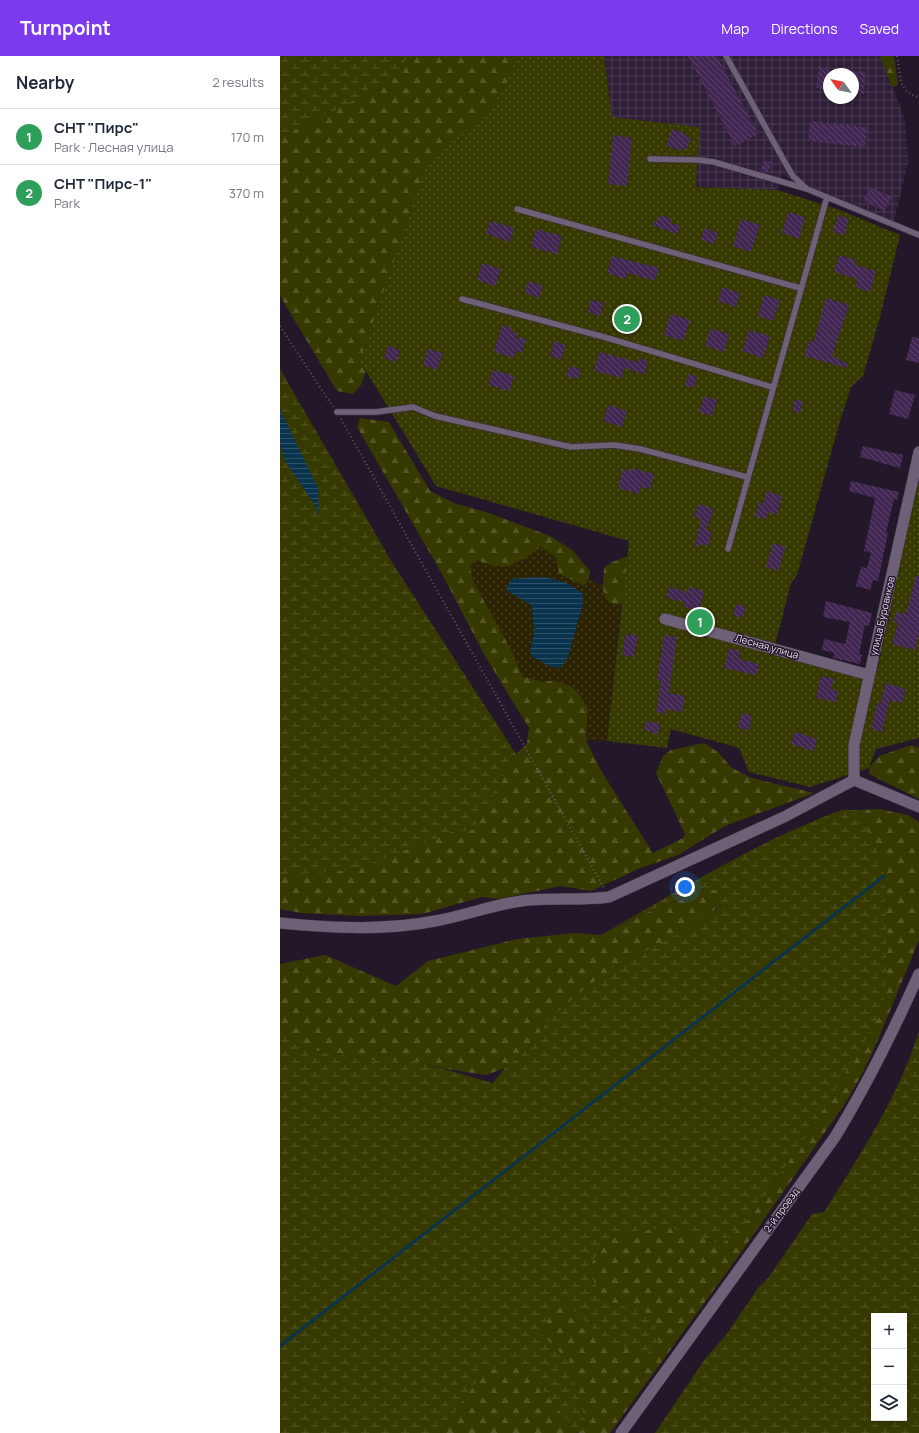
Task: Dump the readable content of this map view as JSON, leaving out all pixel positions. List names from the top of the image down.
{
  "streets": {
    "street": ["улица Буровиков", "Лесная улица", "2-й проезд"]
  },
  "crossings": [
    ["улица Буровиков", "Лесная улица"]
  ],
  "north": "top left",
  "page": {
    "header": "Turnpoint",
    "nav": ["Map", "Directions", "Saved"],
    "heading": ["Nearby", "2 results"],
    "list": [
      {
        "mark": "1",
        "name": "СНТ \"Пирс\"",
        "note": "Park · Лесная улица",
        "value": "170 m"
      },
      {
        "mark": "2",
        "name": "СНТ \"Пирс-1\"",
        "note": "Park",
        "value": "370 m"
      }
    ],
    "pins": ["2", "1"],
    "map_buttons": ["+", "−"]
  }
}
